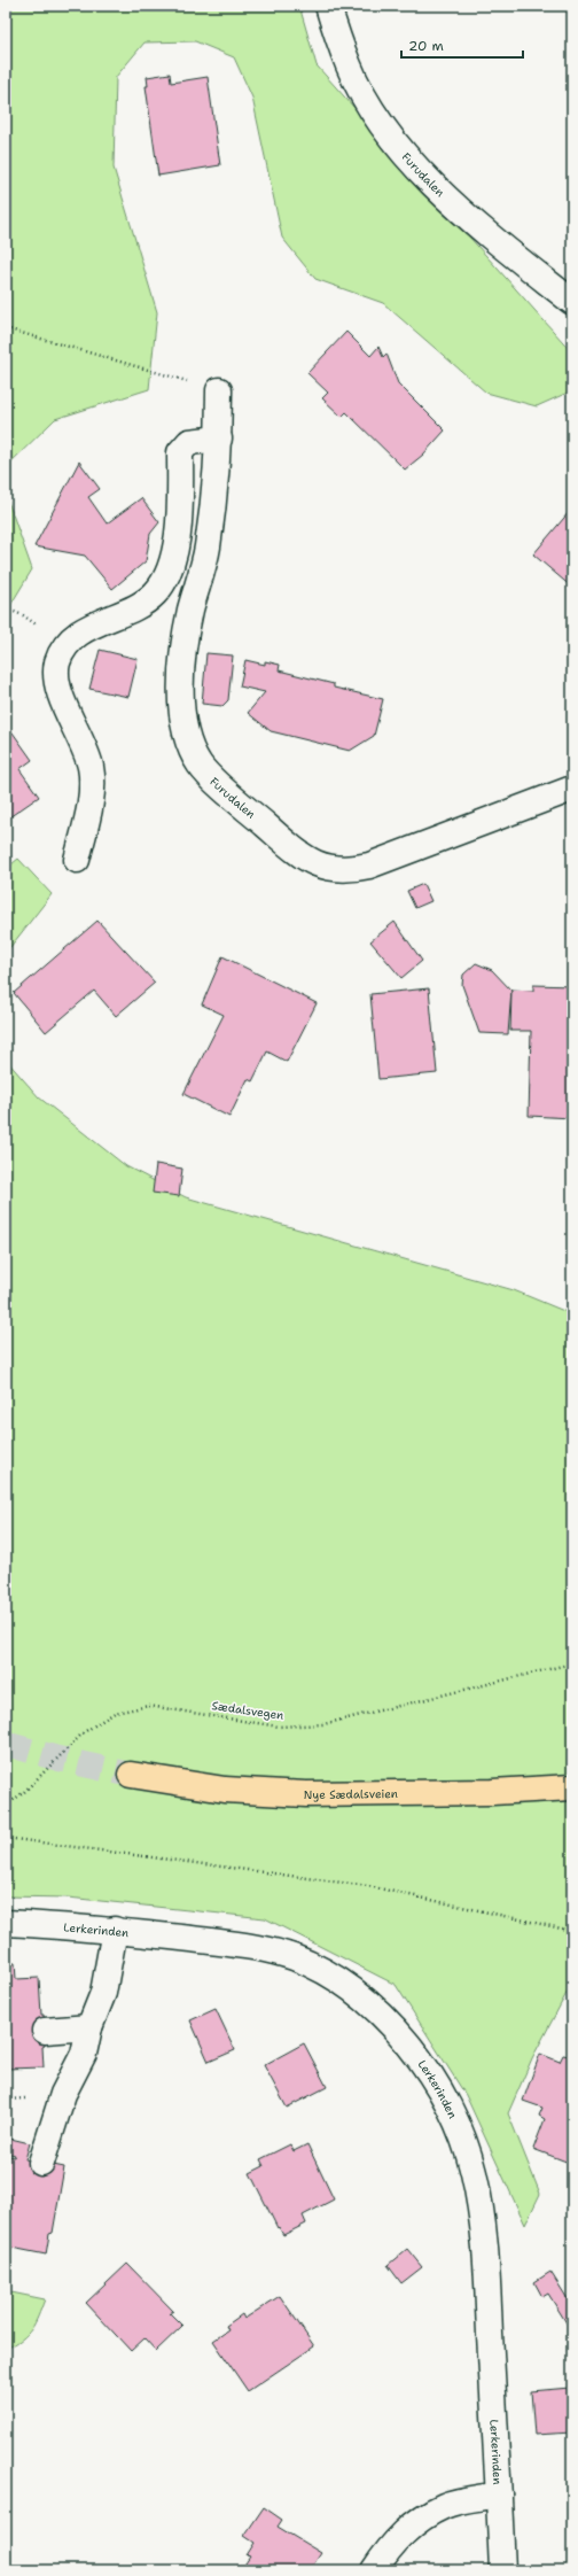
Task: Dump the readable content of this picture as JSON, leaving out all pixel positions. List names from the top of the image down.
{
  "streets": {
    "main road": ["Nye Sædalsveien"],
    "street": ["Furudalen", "Lerkerinden"],
    "path": ["Sædalsvegen"]
  },
  "scale_bar": "20 m"
}
